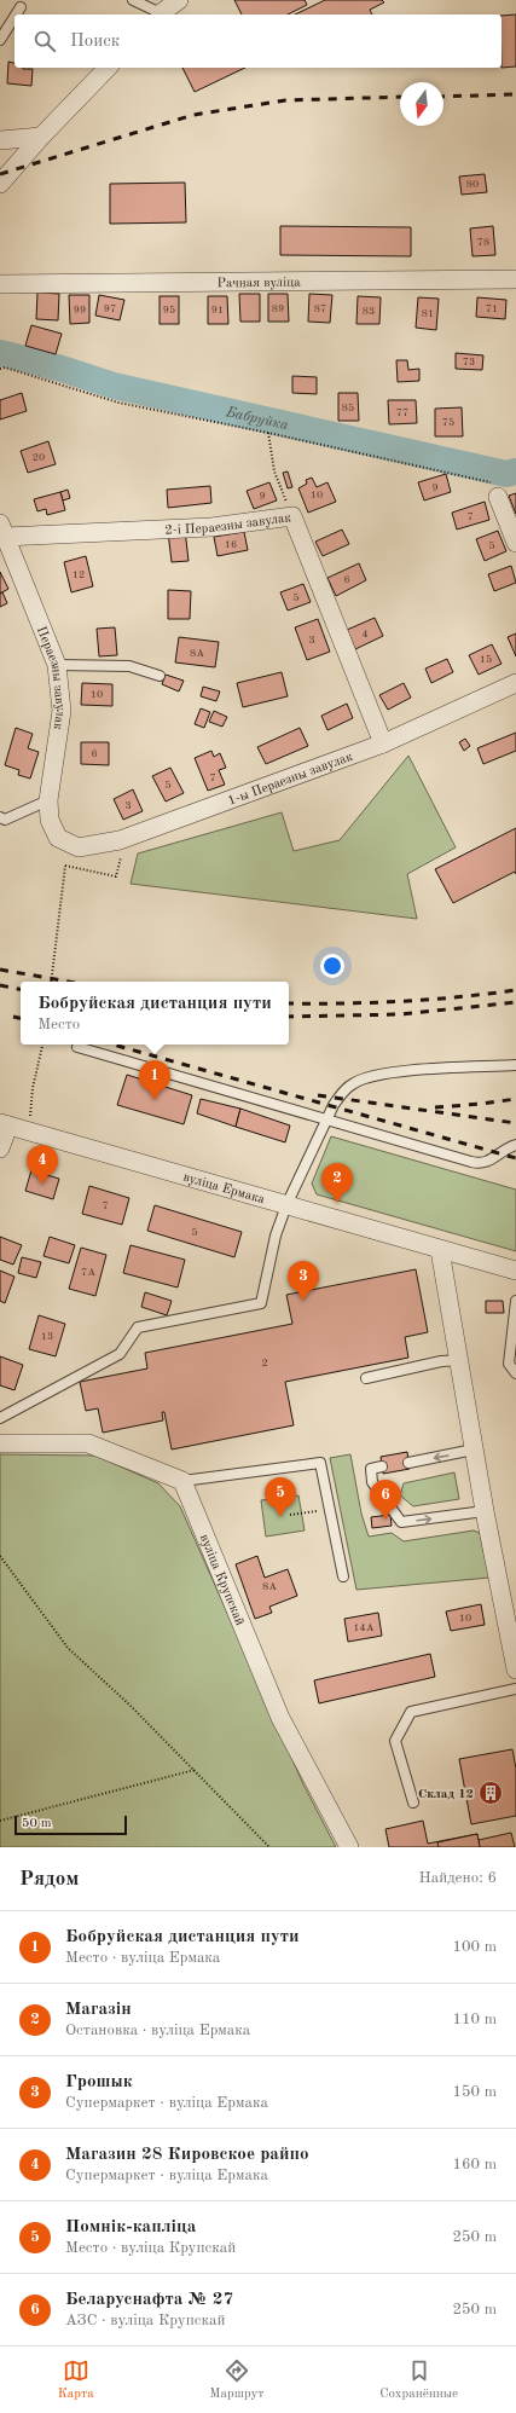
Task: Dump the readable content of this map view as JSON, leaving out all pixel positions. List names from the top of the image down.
{
  "streets": {
    "street": [
      "Рачная вуліца",
      "2-і Пераезны завулак",
      "Пераезны завулак",
      "1-ы Пераезны завулак",
      "вуліца Ермака",
      "вуліца Крупскай"
    ]
  },
  "crossings": [
    ["2-і Пераезны завулак", "Пераезны завулак"],
    ["2-і Пераезны завулак", "1-ы Пераезны завулак"],
    ["Пераезны завулак", "1-ы Пераезны завулак"]
  ],
  "water": ["Бабруйка"],
  "places": {
    "building": ["Склад 12"]
  },
  "house_numbers": [
    "80",
    "78",
    "97",
    "89",
    "87",
    "71",
    "99",
    "95",
    "91",
    "83",
    "81",
    "73",
    "85",
    "77",
    "75",
    "20",
    "9",
    "10",
    "9",
    "7",
    "16",
    "5",
    "12",
    "6",
    "5",
    "4",
    "3",
    "8А",
    "15",
    "10",
    "6",
    "7",
    "5",
    "3",
    "7",
    "5",
    "7А",
    "13",
    "2",
    "8А",
    "10",
    "14А"
  ],
  "scale_bar": "50 m",
  "north": "bottom",
  "page": {
    "search": "Поиск",
    "popup": ["Бобруйская дистанция пути", "Место"],
    "pins": [
      "1",
      "4",
      "2",
      "3",
      "5",
      "6"
    ],
    "scale": "50 m",
    "heading": ["Рядом", "Найдено: 6"],
    "list": [
      {
        "mark": "1",
        "name": "Бобруйская дистанция пути",
        "note": "Место · вуліца Ермака",
        "value": "100 m"
      },
      {
        "mark": "2",
        "name": "Магазін",
        "note": "Остановка · вуліца Ермака",
        "value": "110 m"
      },
      {
        "mark": "3",
        "name": "Грошык",
        "note": "Супермаркет · вуліца Ермака",
        "value": "150 m"
      },
      {
        "mark": "4",
        "name": "Магазин 28 Кировское райпо",
        "note": "Супермаркет · вуліца Ермака",
        "value": "160 m"
      },
      {
        "mark": "5",
        "name": "Помнік-капліца",
        "note": "Место · вуліца Крупскай",
        "value": "250 m"
      },
      {
        "mark": "6",
        "name": "Беларуснафта № 27",
        "note": "АЗС · вуліца Крупскай",
        "value": "250 m"
      }
    ],
    "nav": ["Карта", "Маршрут", "Сохранённые"]
  }
}
